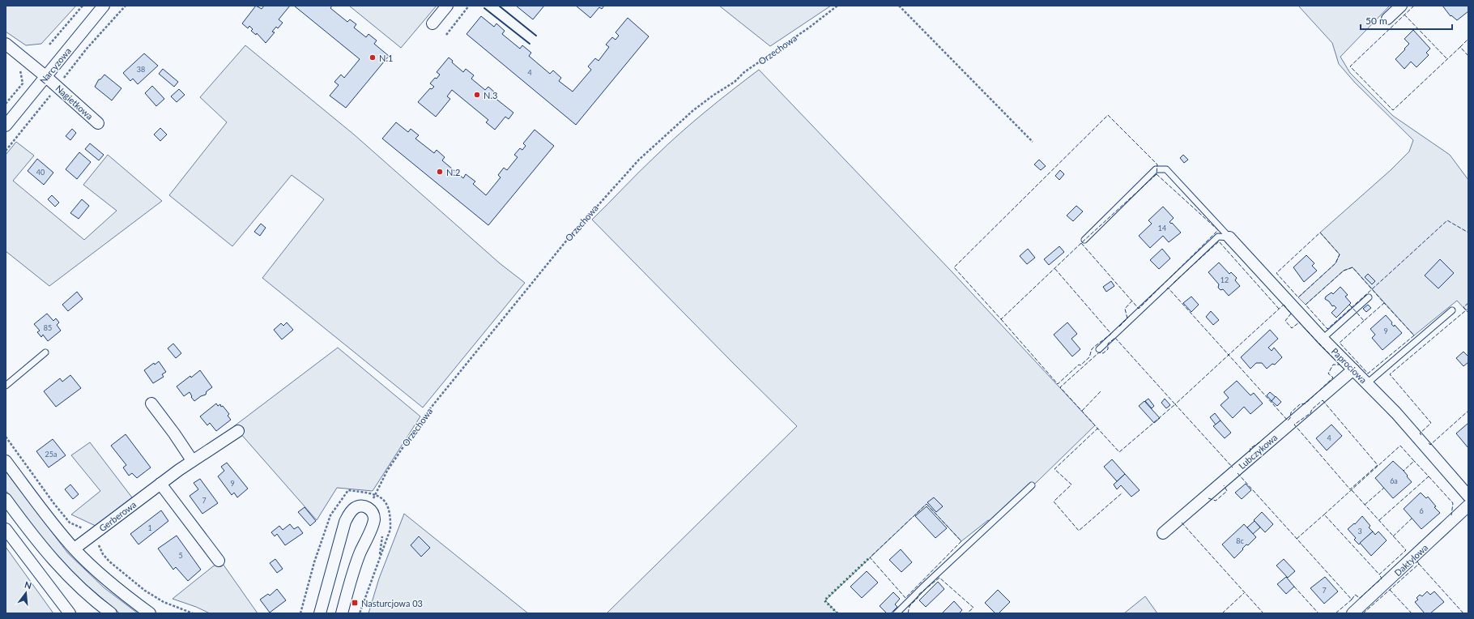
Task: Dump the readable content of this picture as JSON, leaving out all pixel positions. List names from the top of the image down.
{
  "streets": {
    "street": [
      "Narcyzowa",
      "Nagietkowa",
      "Paprociowa",
      "Lubczykowa",
      "Gerberowa",
      "Daktylowa"
    ],
    "path": ["Orzechowa"]
  },
  "crossings": [
    ["Narcyzowa", "Nagietkowa"],
    ["Paprociowa", "Lubczykowa"]
  ],
  "places": {
    "other": ["N.1", "N.3", "N.2"],
    "transit": ["Nasturcjowa 03"]
  },
  "house_numbers": [
    "38",
    "4",
    "40",
    "14",
    "12",
    "85",
    "9",
    "4",
    "25a",
    "6a",
    "9",
    "7",
    "6",
    "1",
    "3",
    "8c",
    "5",
    "7"
  ],
  "scale_bar": "50 m",
  "north": "top"
}
